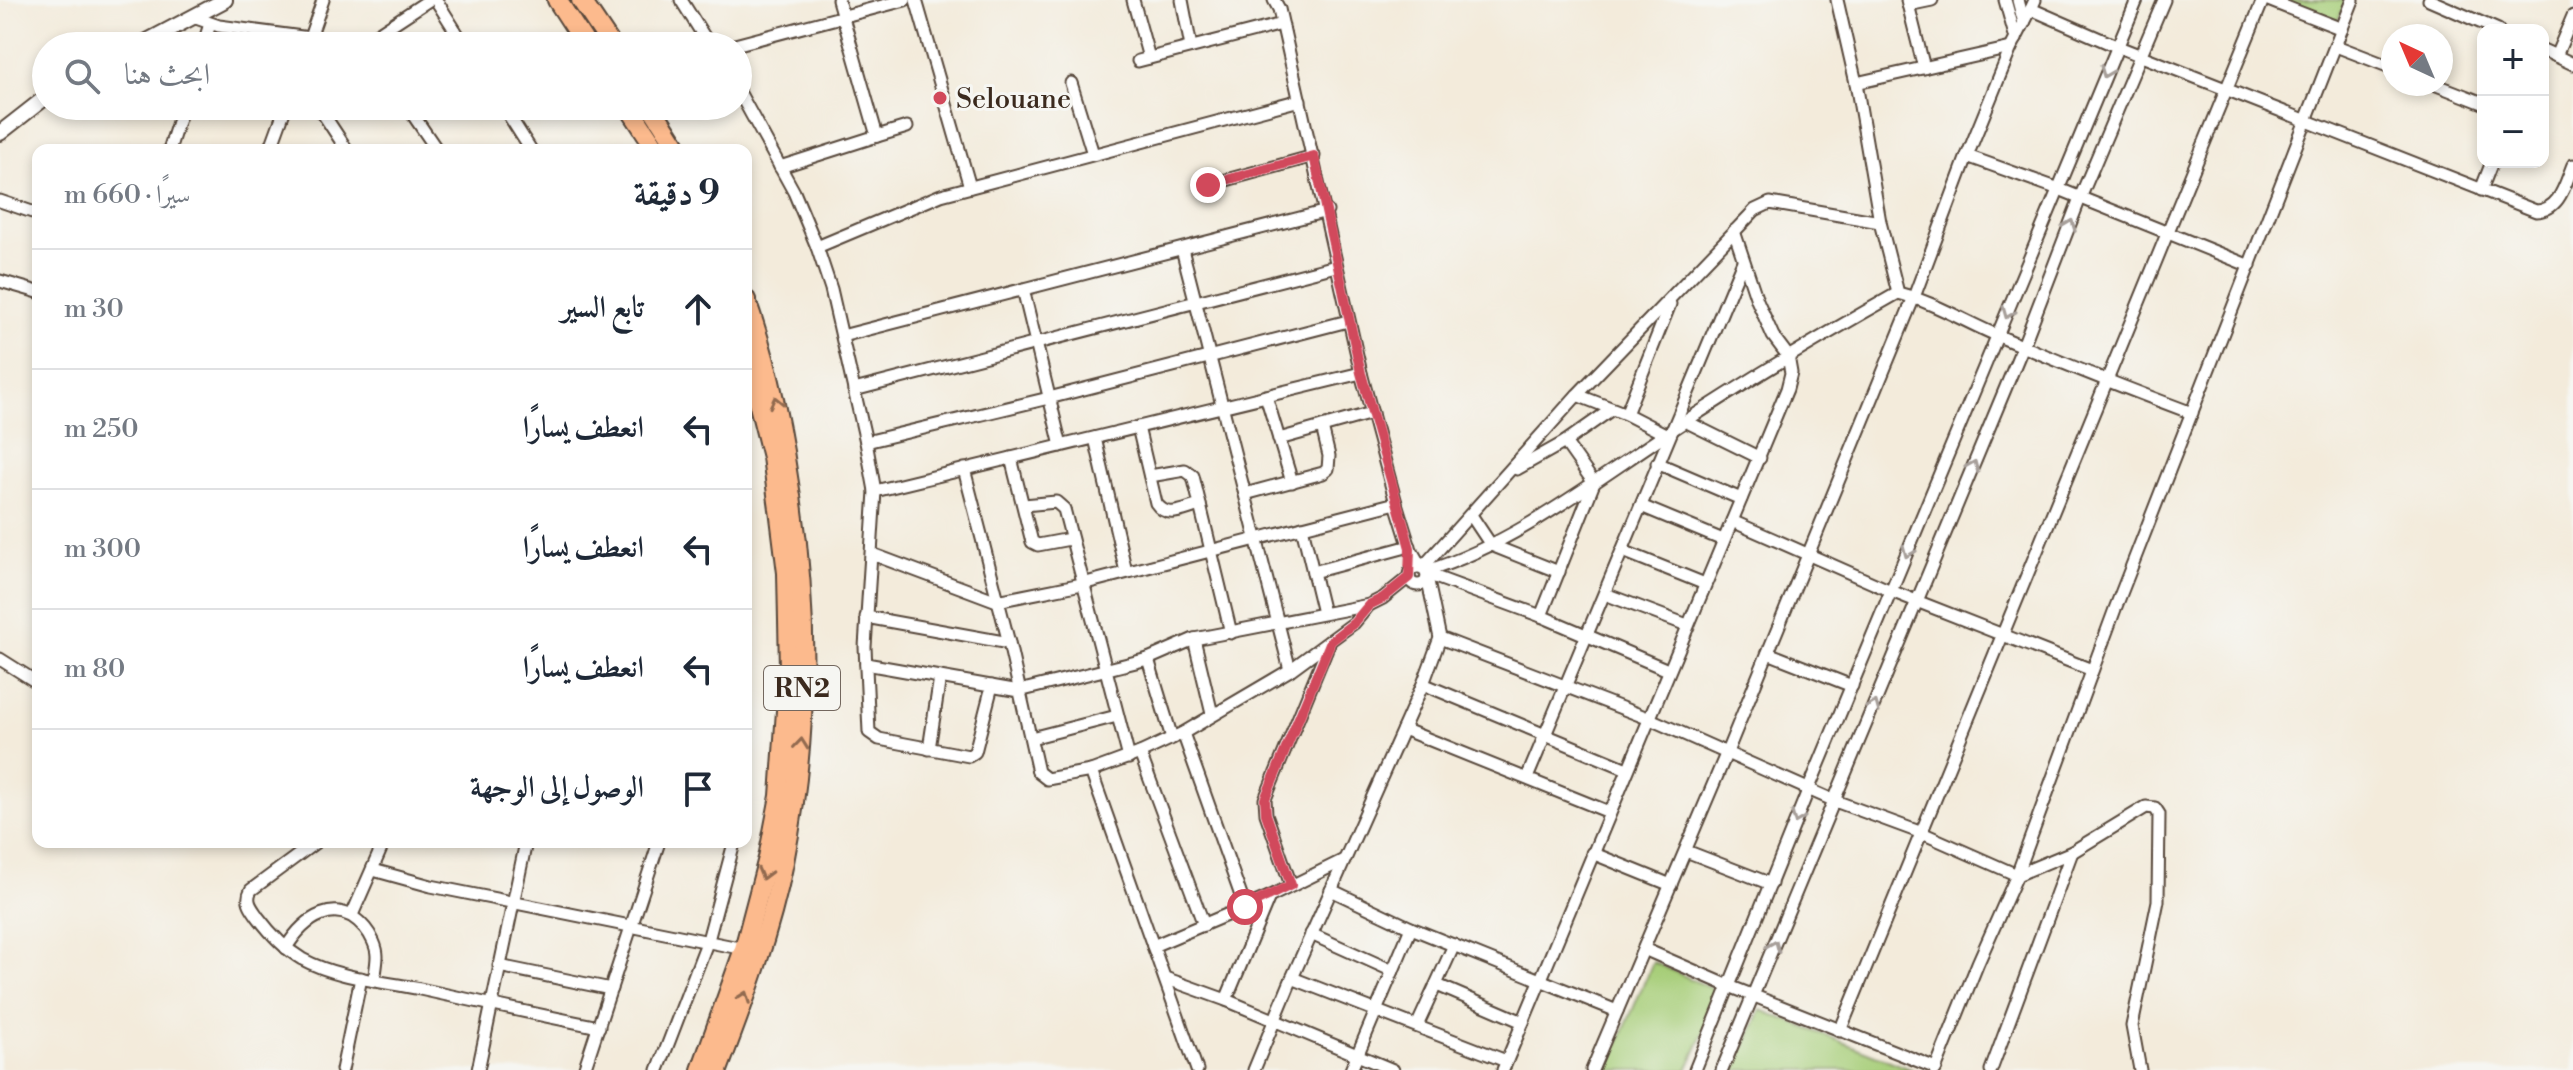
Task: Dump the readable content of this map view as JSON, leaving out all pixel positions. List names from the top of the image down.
{
  "streets": {
    "highway": ["RN2"]
  },
  "places": ["Selouane"],
  "north": "top left",
  "page": {
    "map_buttons": ["+", "−"],
    "search": "ابحث هنا",
    "heading": ["9 دقيقة", "سيرًا · 660 m"],
    "list": [
      ["تابع السير", "30 m"],
      ["انعطف يسارًا", "250 m"],
      ["انعطف يسارًا", "300 m"],
      ["انعطف يسارًا", "80 m"],
      "الوصول إلى الوجهة"
    ]
  }
}
